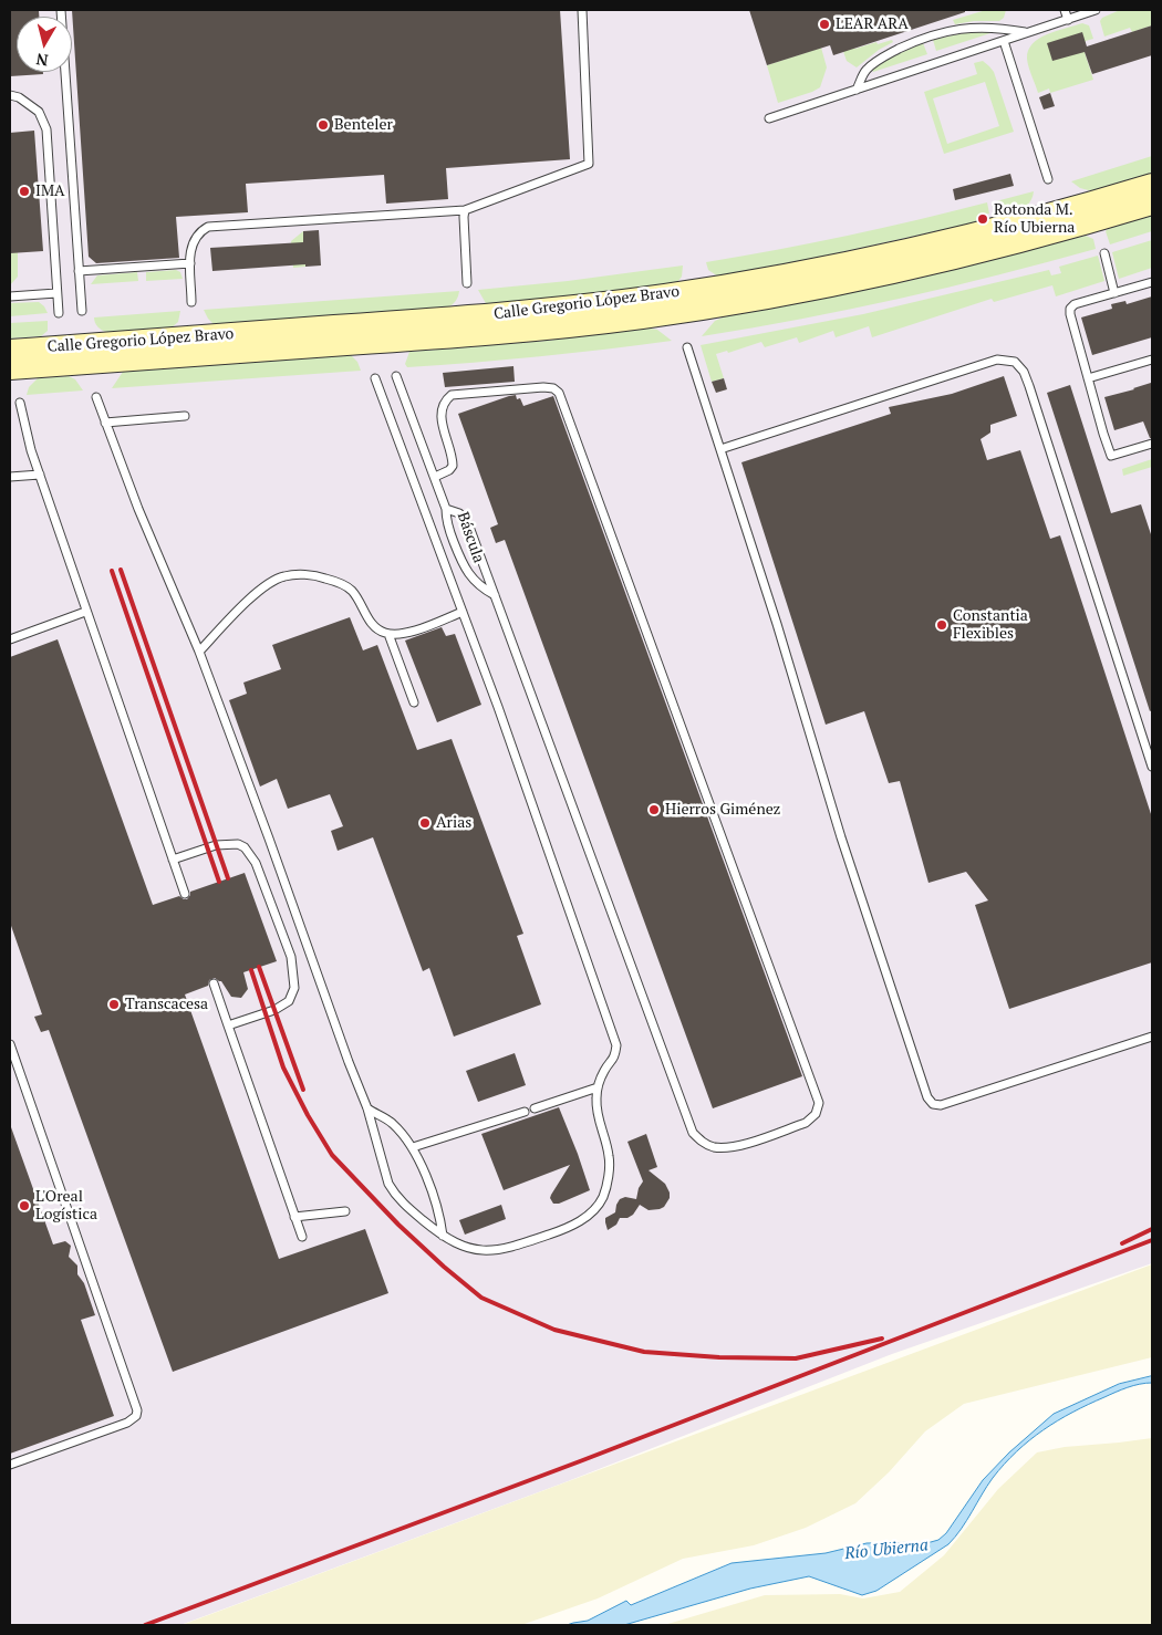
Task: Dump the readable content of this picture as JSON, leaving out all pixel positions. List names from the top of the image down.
{
  "streets": {
    "main road": ["Calle Gregorio López Bravo"],
    "lane": ["Báscula"]
  },
  "water": ["Río Ubierna"],
  "places": [
    "LEAR ARA",
    "Benteler",
    "IMA",
    "Rotonda M. Río Ubierna",
    "Constantia Flexibles",
    "Hierros Giménez",
    "Arias",
    "Transcacesa",
    "L'Oreal Logística"
  ],
  "north": "bottom"
}
